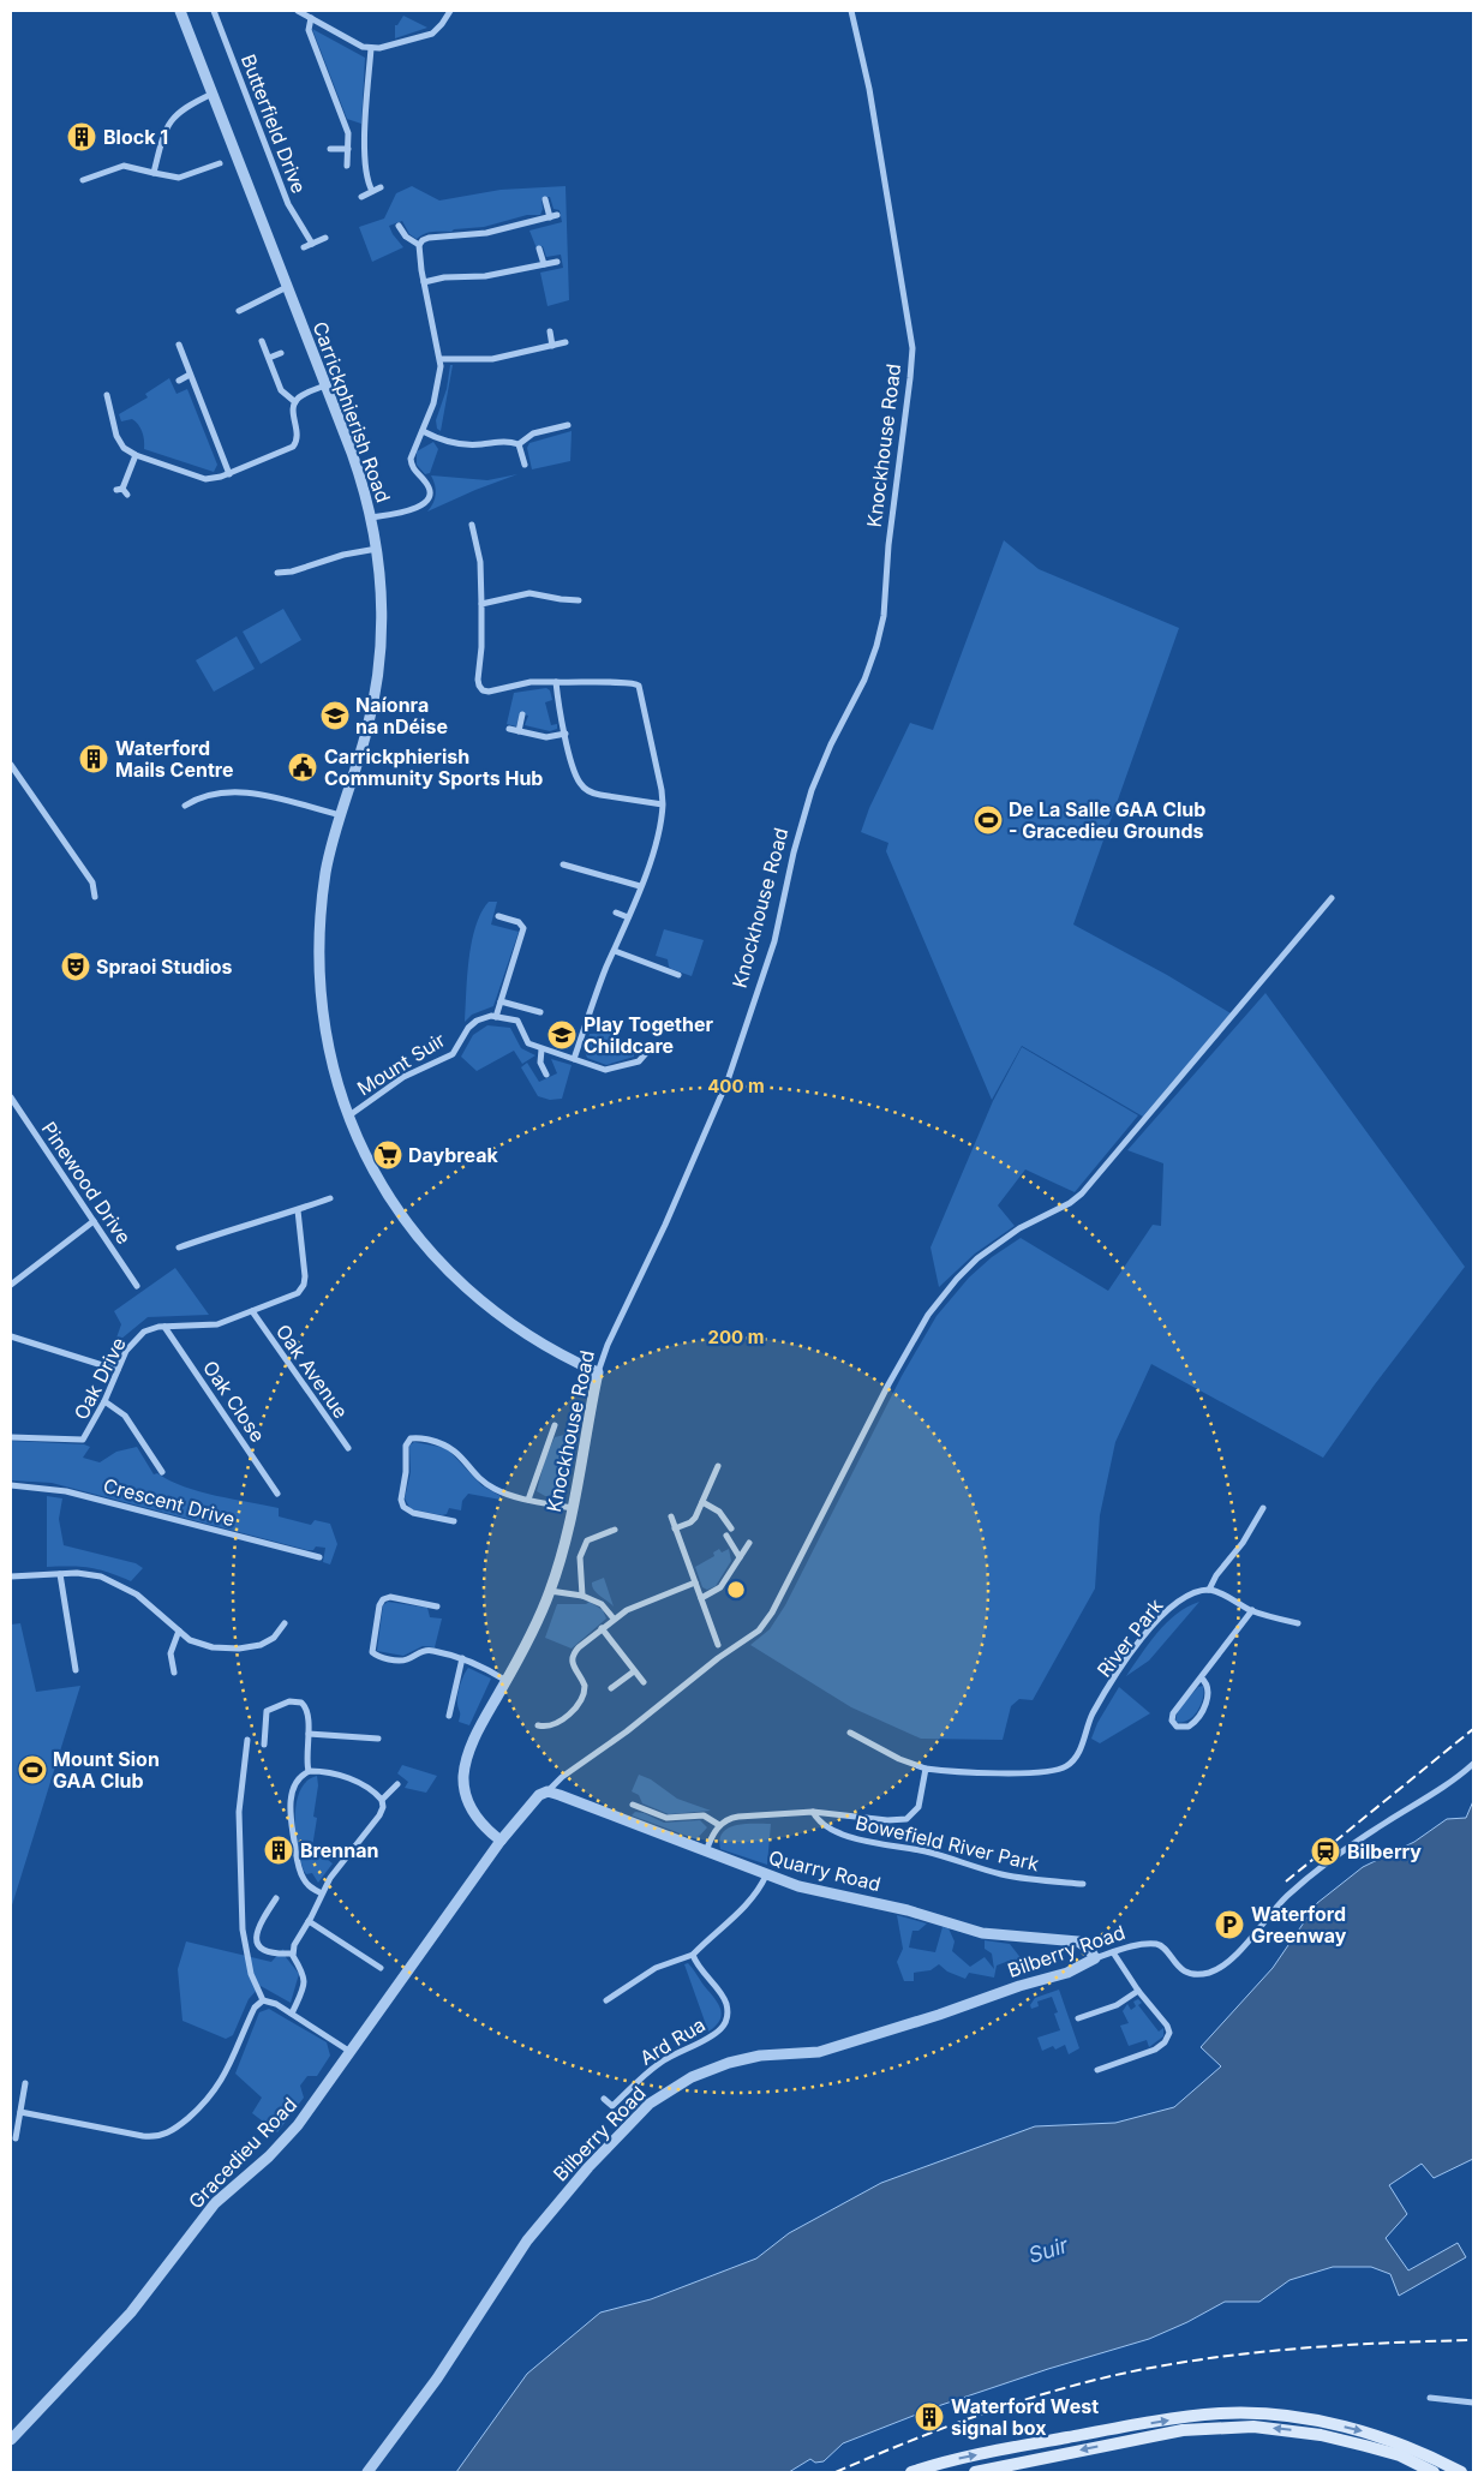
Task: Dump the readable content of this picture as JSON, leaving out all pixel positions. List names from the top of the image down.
{
  "streets": {
    "street": [
      "Butterfield Drive",
      "Carrickphierish Road",
      "Knockhouse Road",
      "Mount Suir",
      "Pinewood Drive",
      "Oak Avenue",
      "Oak Drive",
      "Oak Close",
      "Crescent Drive",
      "River Park",
      "Bowefield River Park",
      "Quarry Road",
      "Bilberry Road",
      "Ard Rua",
      "Gracedieu Road"
    ]
  },
  "crossings": [
    ["Carrickphierish Road", "Knockhouse Road"],
    ["Carrickphierish Road", "Mount Suir"],
    ["Knockhouse Road", "Gracedieu Road"],
    ["Oak Avenue", "Oak Drive"],
    ["Oak Drive", "Oak Close"],
    ["River Park", "Bowefield River Park"],
    ["Quarry Road", "Bilberry Road"],
    ["Quarry Road", "Gracedieu Road"]
  ],
  "water": ["Suir"],
  "places": {
    "building": [
      "Block 1",
      "Waterford Mails Centre",
      "Brennan",
      "Waterford West signal box"
    ],
    "school or university": ["Naíonra na nDéise", "Play Together Childcare"],
    "public building": ["Carrickphierish Community Sports Hub"],
    "sports": ["De La Salle GAA Club - Gracedieu Grounds", "Mount Sion GAA Club"],
    "theatre": ["Spraoi Studios"],
    "supermarket": ["Daybreak"],
    "station": ["Bilberry"],
    "parking": ["Waterford Greenway"]
  },
  "rings": ["400 m", "200 m"]
}
